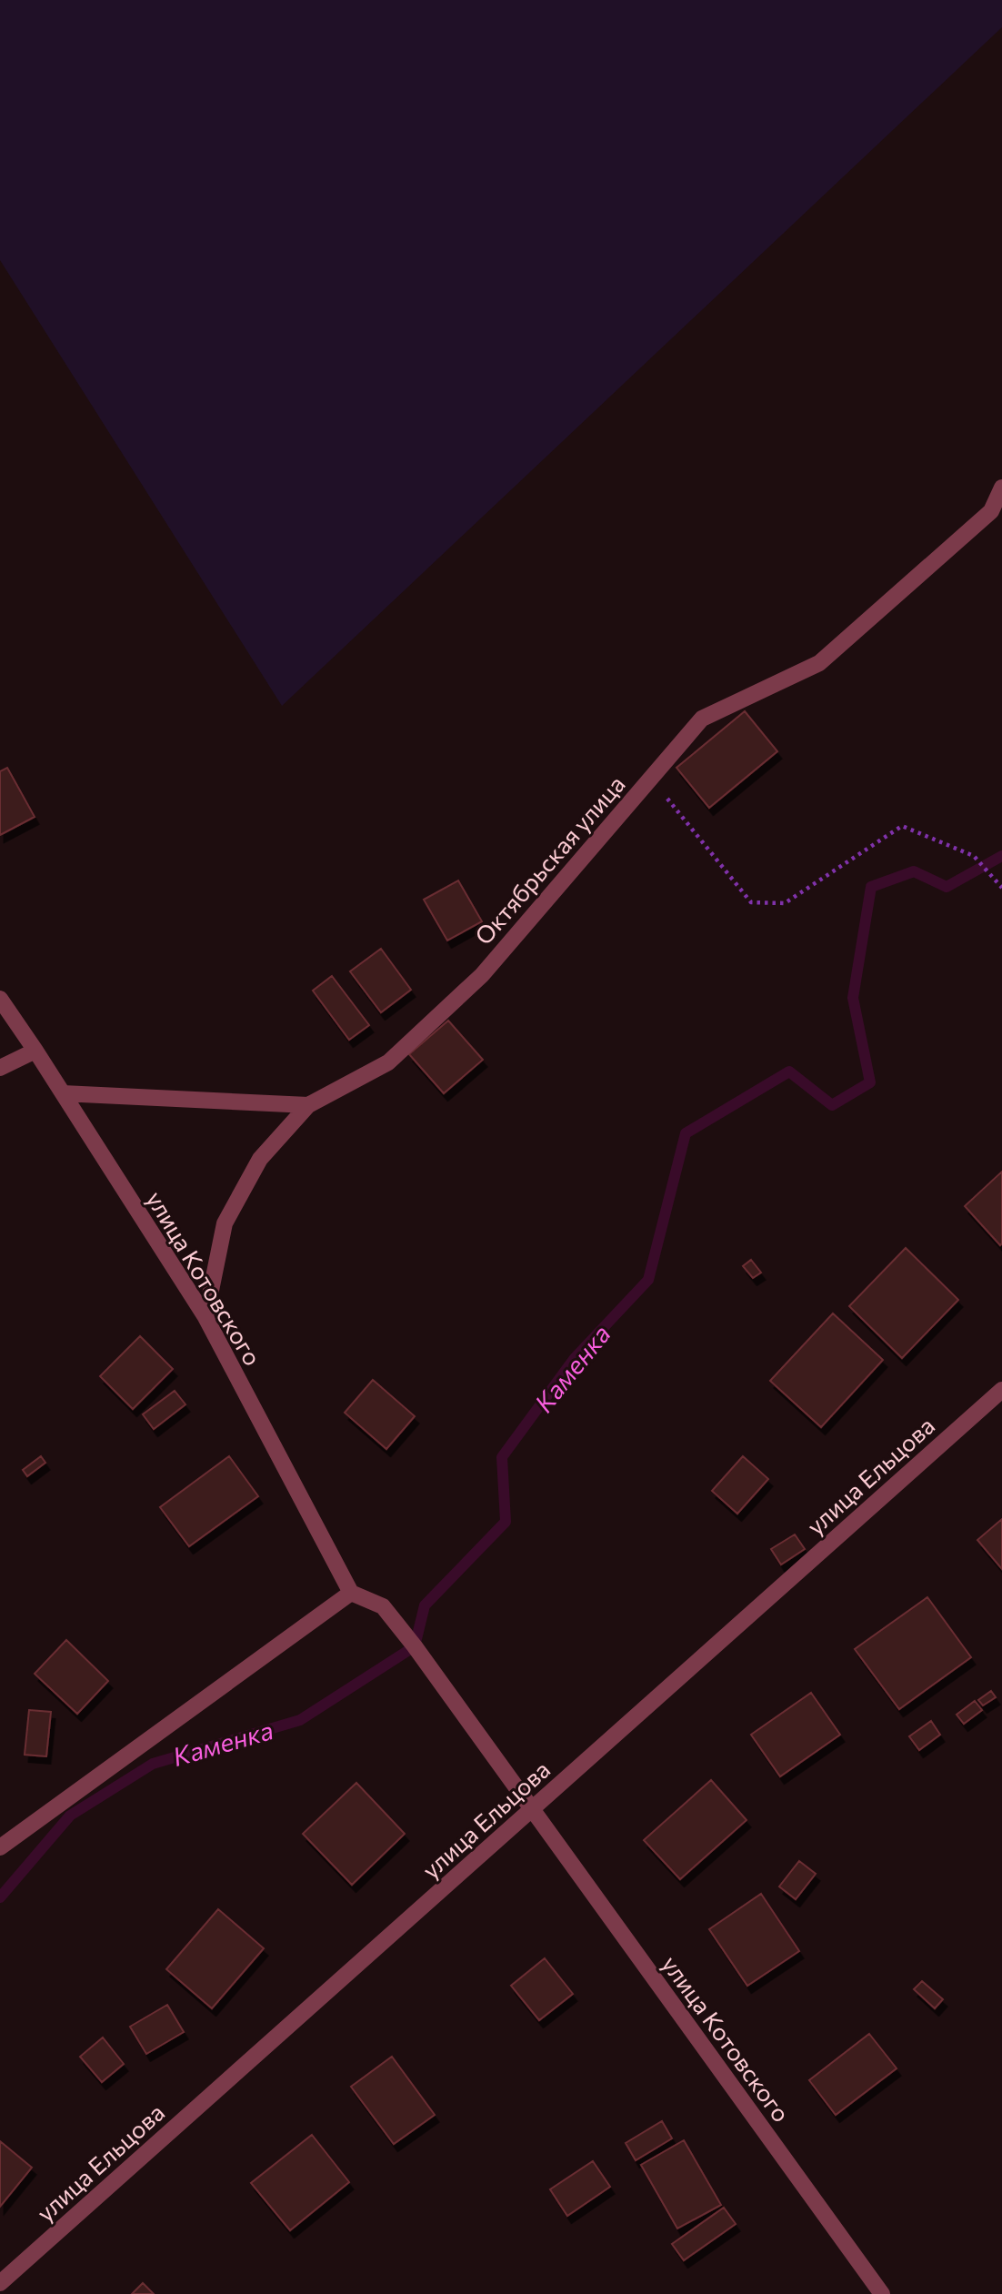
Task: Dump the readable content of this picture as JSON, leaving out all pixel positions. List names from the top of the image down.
{
  "streets": {
    "street": ["Октябрьская улица", "улица Котовского", "улица Ельцова"]
  },
  "crossings": [
    ["Октябрьская улица", "улица Котовского"],
    ["улица Котовского", "улица Ельцова"]
  ],
  "water": ["Каменка"]
}
